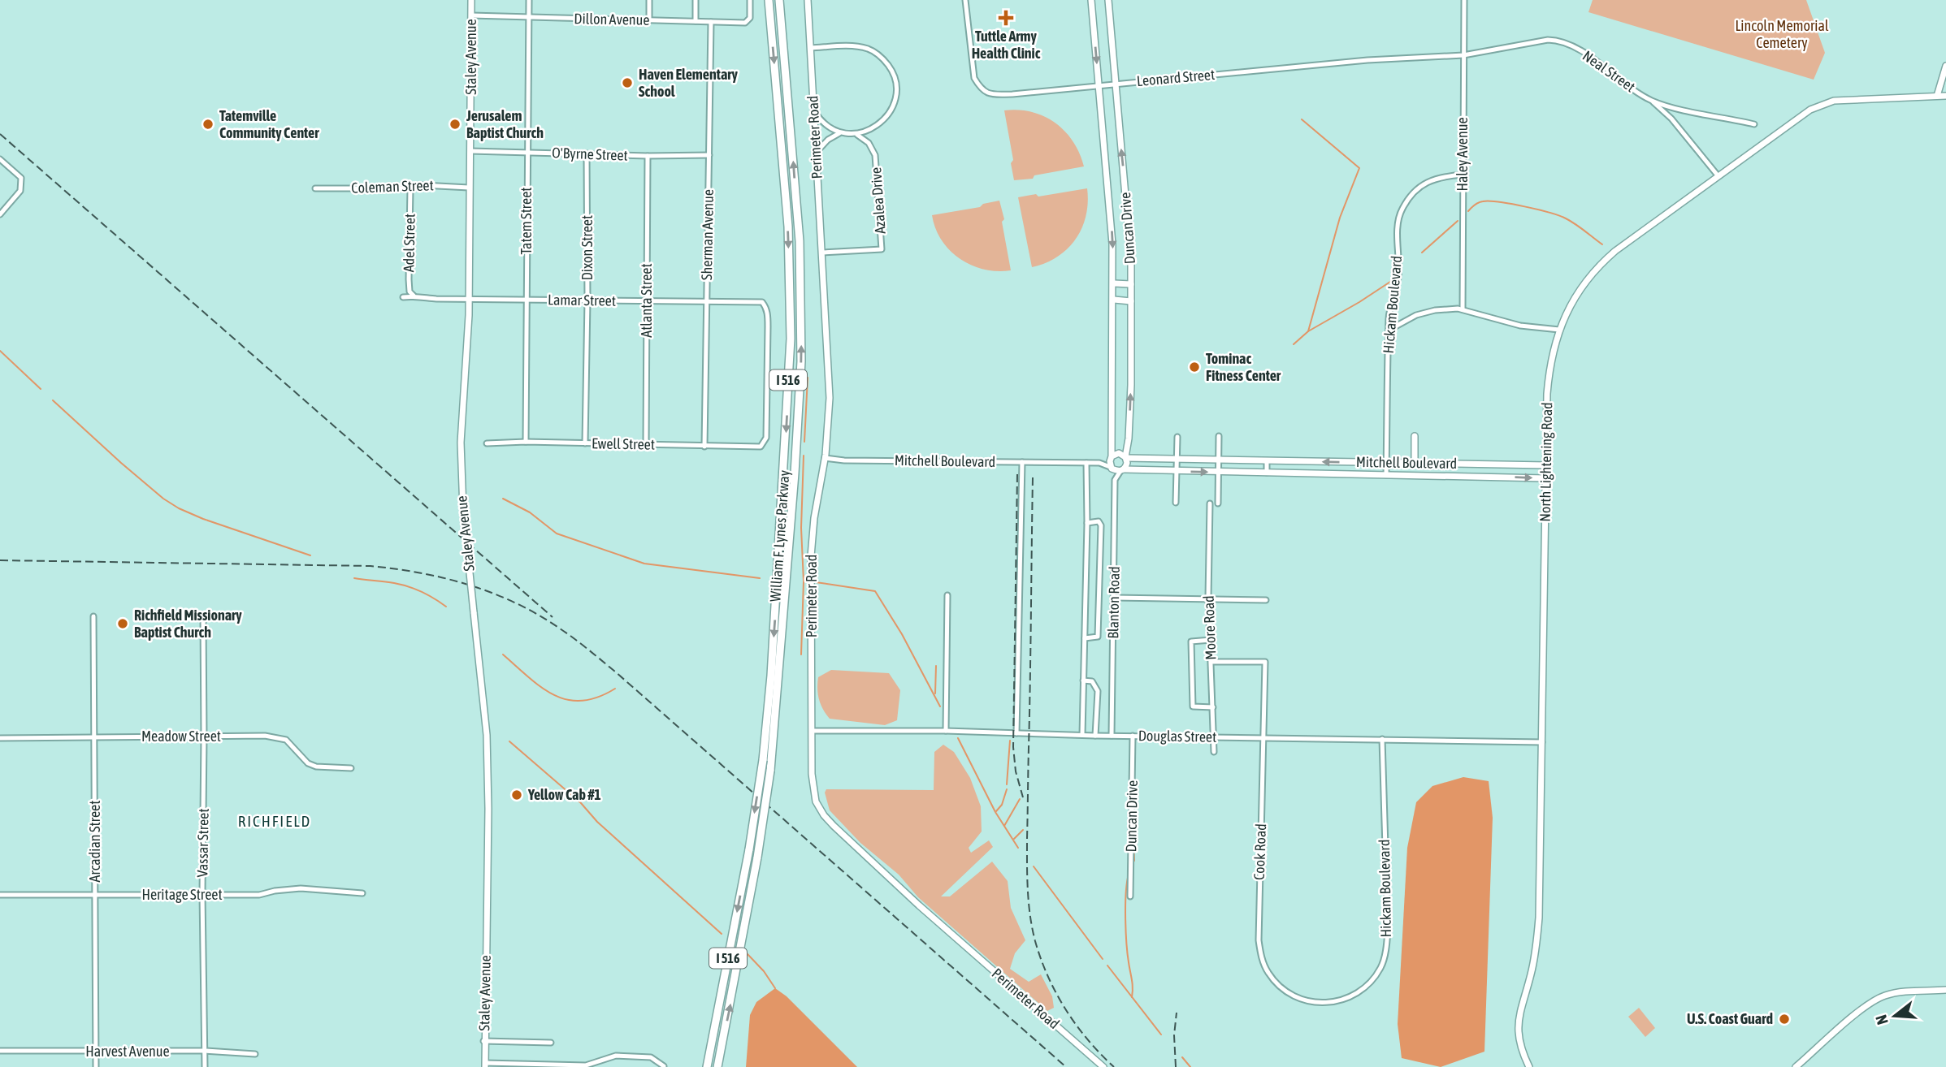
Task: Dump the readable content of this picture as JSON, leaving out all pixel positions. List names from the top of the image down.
{
  "streets": {
    "highway": ["I 516", "William F. Lynes Parkway"],
    "street": [
      "Dillon Avenue",
      "Staley Avenue",
      "Neal Street",
      "Leonard Street",
      "Perimeter Road",
      "O'Byrne Street",
      "Haley Avenue",
      "Coleman Street",
      "Azalea Drive",
      "Tatem Street",
      "Duncan Drive",
      "Sherman Avenue",
      "Adel Street",
      "Dixon Street",
      "Lamar Street",
      "Atlanta Street",
      "Hickam Boulevard",
      "Ewell Street",
      "Mitchell Boulevard",
      "North Lightening Road",
      "Blanton Road",
      "Moore Road",
      "Meadow Street",
      "Douglas Street",
      "Arcadian Street",
      "Vassar Street",
      "Cook Road",
      "Heritage Street",
      "Harvest Avenue"
    ]
  },
  "crossings": [
    ["Dillon Avenue", "Staley Avenue"],
    ["Dillon Avenue", "Tatem Street"],
    ["Dillon Avenue", "Sherman Avenue"],
    ["Staley Avenue", "O'Byrne Street"],
    ["Staley Avenue", "Coleman Street"],
    ["Staley Avenue", "Lamar Street"],
    ["Neal Street", "Leonard Street"],
    ["Neal Street", "Haley Avenue"],
    ["Leonard Street", "Haley Avenue"],
    ["Leonard Street", "Duncan Drive"],
    ["Perimeter Road", "Azalea Drive"],
    ["Perimeter Road", "Mitchell Boulevard"],
    ["Perimeter Road", "Douglas Street"],
    ["O'Byrne Street", "Tatem Street"],
    ["O'Byrne Street", "Sherman Avenue"],
    ["O'Byrne Street", "Dixon Street"],
    ["O'Byrne Street", "Atlanta Street"],
    ["Haley Avenue", "Hickam Boulevard"],
    ["Coleman Street", "Adel Street"],
    ["Tatem Street", "Lamar Street"],
    ["Tatem Street", "Ewell Street"],
    ["Duncan Drive", "Mitchell Boulevard"],
    ["Duncan Drive", "Blanton Road"],
    ["Duncan Drive", "Douglas Street"],
    ["Sherman Avenue", "Lamar Street"],
    ["Sherman Avenue", "Ewell Street"],
    ["Adel Street", "Lamar Street"],
    ["Dixon Street", "Lamar Street"],
    ["Dixon Street", "Ewell Street"],
    ["Lamar Street", "Atlanta Street"],
    ["Lamar Street", "Ewell Street"],
    ["Atlanta Street", "Ewell Street"],
    ["Hickam Boulevard", "Mitchell Boulevard"],
    ["Hickam Boulevard", "Douglas Street"],
    ["Hickam Boulevard", "Cook Road"],
    ["Mitchell Boulevard", "North Lightening Road"],
    ["Mitchell Boulevard", "Blanton Road"],
    ["North Lightening Road", "Douglas Street"],
    ["Blanton Road", "Douglas Street"],
    ["Moore Road", "Douglas Street"],
    ["Moore Road", "Cook Road"],
    ["Meadow Street", "Arcadian Street"],
    ["Meadow Street", "Vassar Street"],
    ["Douglas Street", "Cook Road"],
    ["Arcadian Street", "Heritage Street"],
    ["Arcadian Street", "Harvest Avenue"],
    ["Vassar Street", "Heritage Street"],
    ["Vassar Street", "Harvest Avenue"]
  ],
  "districts": ["RICHFIELD"],
  "parks": ["Lincoln Memorial Cemetery"],
  "places": {
    "health": ["Tuttle Army Health Clinic"],
    "other": [
      "Haven Elementary School",
      "Tatemville Community Center",
      "Jerusalem Baptist Church",
      "Tominac Fitness Center",
      "Richfield Missionary Baptist Church",
      "Yellow Cab #1",
      "U.S. Coast Guard"
    ]
  },
  "north": "left"
}
